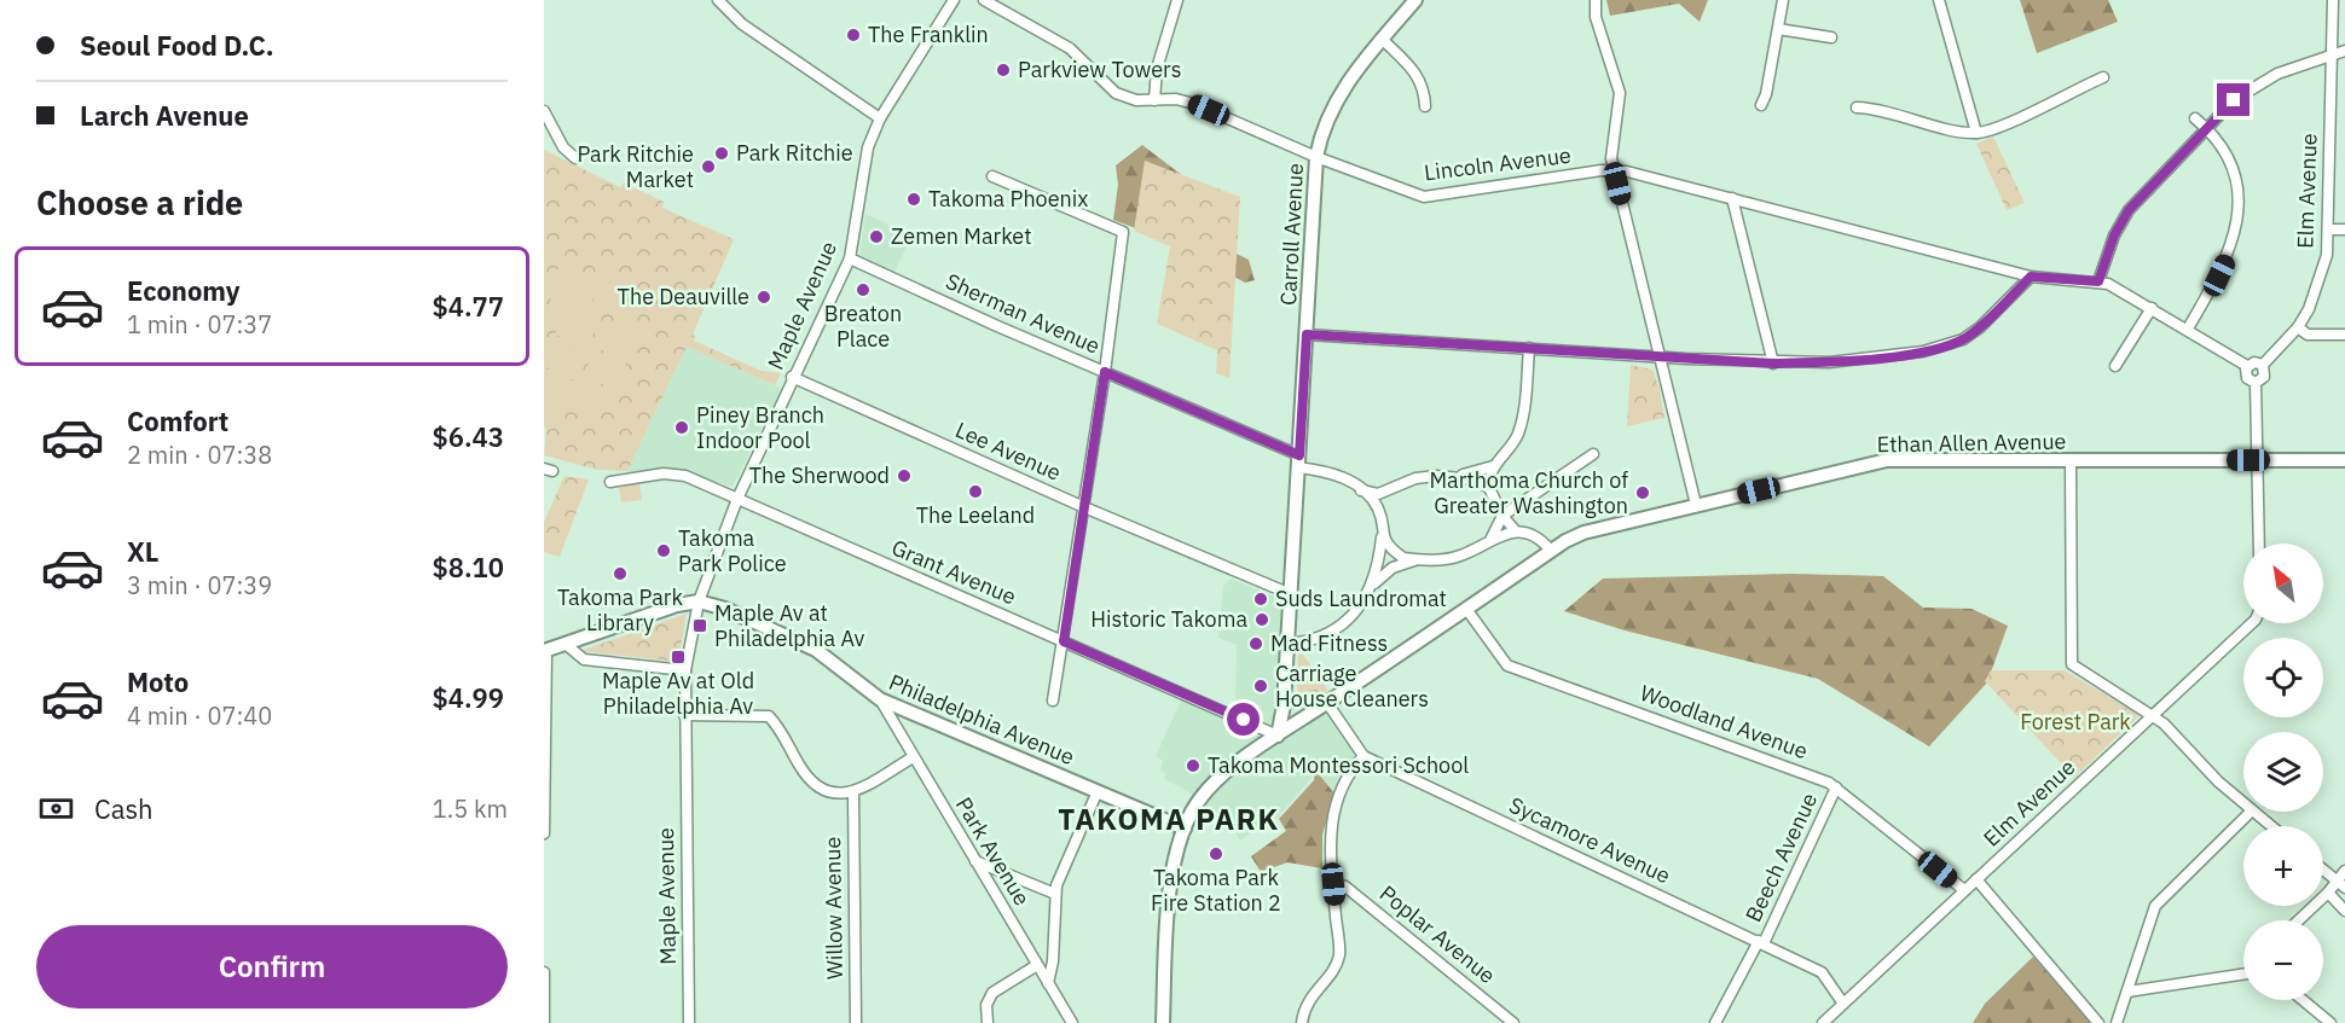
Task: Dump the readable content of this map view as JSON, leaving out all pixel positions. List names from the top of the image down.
{
  "streets": {
    "main road": ["Carroll Avenue", "Ethan Allen Avenue", "Philadelphia Avenue"],
    "street": [
      "Lincoln Avenue",
      "Elm Avenue",
      "Maple Avenue",
      "Sherman Avenue",
      "Lee Avenue",
      "Grant Avenue",
      "Woodland Avenue",
      "Sycamore Avenue",
      "Park Avenue",
      "Beech Avenue",
      "Willow Avenue",
      "Poplar Avenue"
    ]
  },
  "crossings": [
    ["Lincoln Avenue", "Elm Avenue"],
    ["Lincoln Avenue", "Carroll Avenue"],
    ["Elm Avenue", "Woodland Avenue"],
    ["Elm Avenue", "Sycamore Avenue"],
    ["Carroll Avenue", "Sherman Avenue"],
    ["Carroll Avenue", "Ethan Allen Avenue"],
    ["Carroll Avenue", "Lee Avenue"],
    ["Carroll Avenue", "Grant Avenue"],
    ["Maple Avenue", "Sherman Avenue"],
    ["Maple Avenue", "Lee Avenue"],
    ["Maple Avenue", "Grant Avenue"],
    ["Maple Avenue", "Philadelphia Avenue"],
    ["Ethan Allen Avenue", "Grant Avenue"],
    ["Ethan Allen Avenue", "Woodland Avenue"],
    ["Philadelphia Avenue", "Park Avenue"],
    ["Woodland Avenue", "Beech Avenue"],
    ["Sycamore Avenue", "Beech Avenue"]
  ],
  "districts": ["TAKOMA PARK"],
  "parks": ["Forest Park"],
  "places": {
    "other": [
      "The Franklin",
      "Parkview Towers",
      "Park Ritchie",
      "Park Ritchie Market",
      "Takoma Phoenix",
      "Zemen Market",
      "Breaton Place",
      "The Deauville",
      "Piney Branch Indoor Pool",
      "The Sherwood",
      "The Leeland",
      "Marthoma Church of Greater Washington",
      "Takoma Park Police",
      "Takoma Park Library",
      "Suds Laundromat",
      "Historic Takoma",
      "Mad Fitness",
      "Carriage House Cleaners",
      "Takoma Montessori School",
      "Takoma Park Fire Station 2"
    ],
    "transit": ["Maple Av at Philadelphia Av", "Maple Av at Old Philadelphia Av"]
  },
  "north": "top left",
  "page": {
    "banner": ["Seoul Food D.C.", "Larch Avenue"],
    "heading": "Choose a ride",
    "list": [
      {
        "name": "Economy",
        "note": "1 min · 07:37",
        "value": "$4.77"
      },
      {
        "name": "Comfort",
        "note": "2 min · 07:38",
        "value": "$6.43"
      },
      {
        "name": "XL",
        "note": "3 min · 07:39",
        "value": "$8.10"
      },
      {
        "name": "Moto",
        "note": "4 min · 07:40",
        "value": "$4.99"
      }
    ],
    "map_buttons": ["+", "−"],
    "pay": ["Cash", "1.5 km"],
    "buttons": "Confirm"
  }
}
